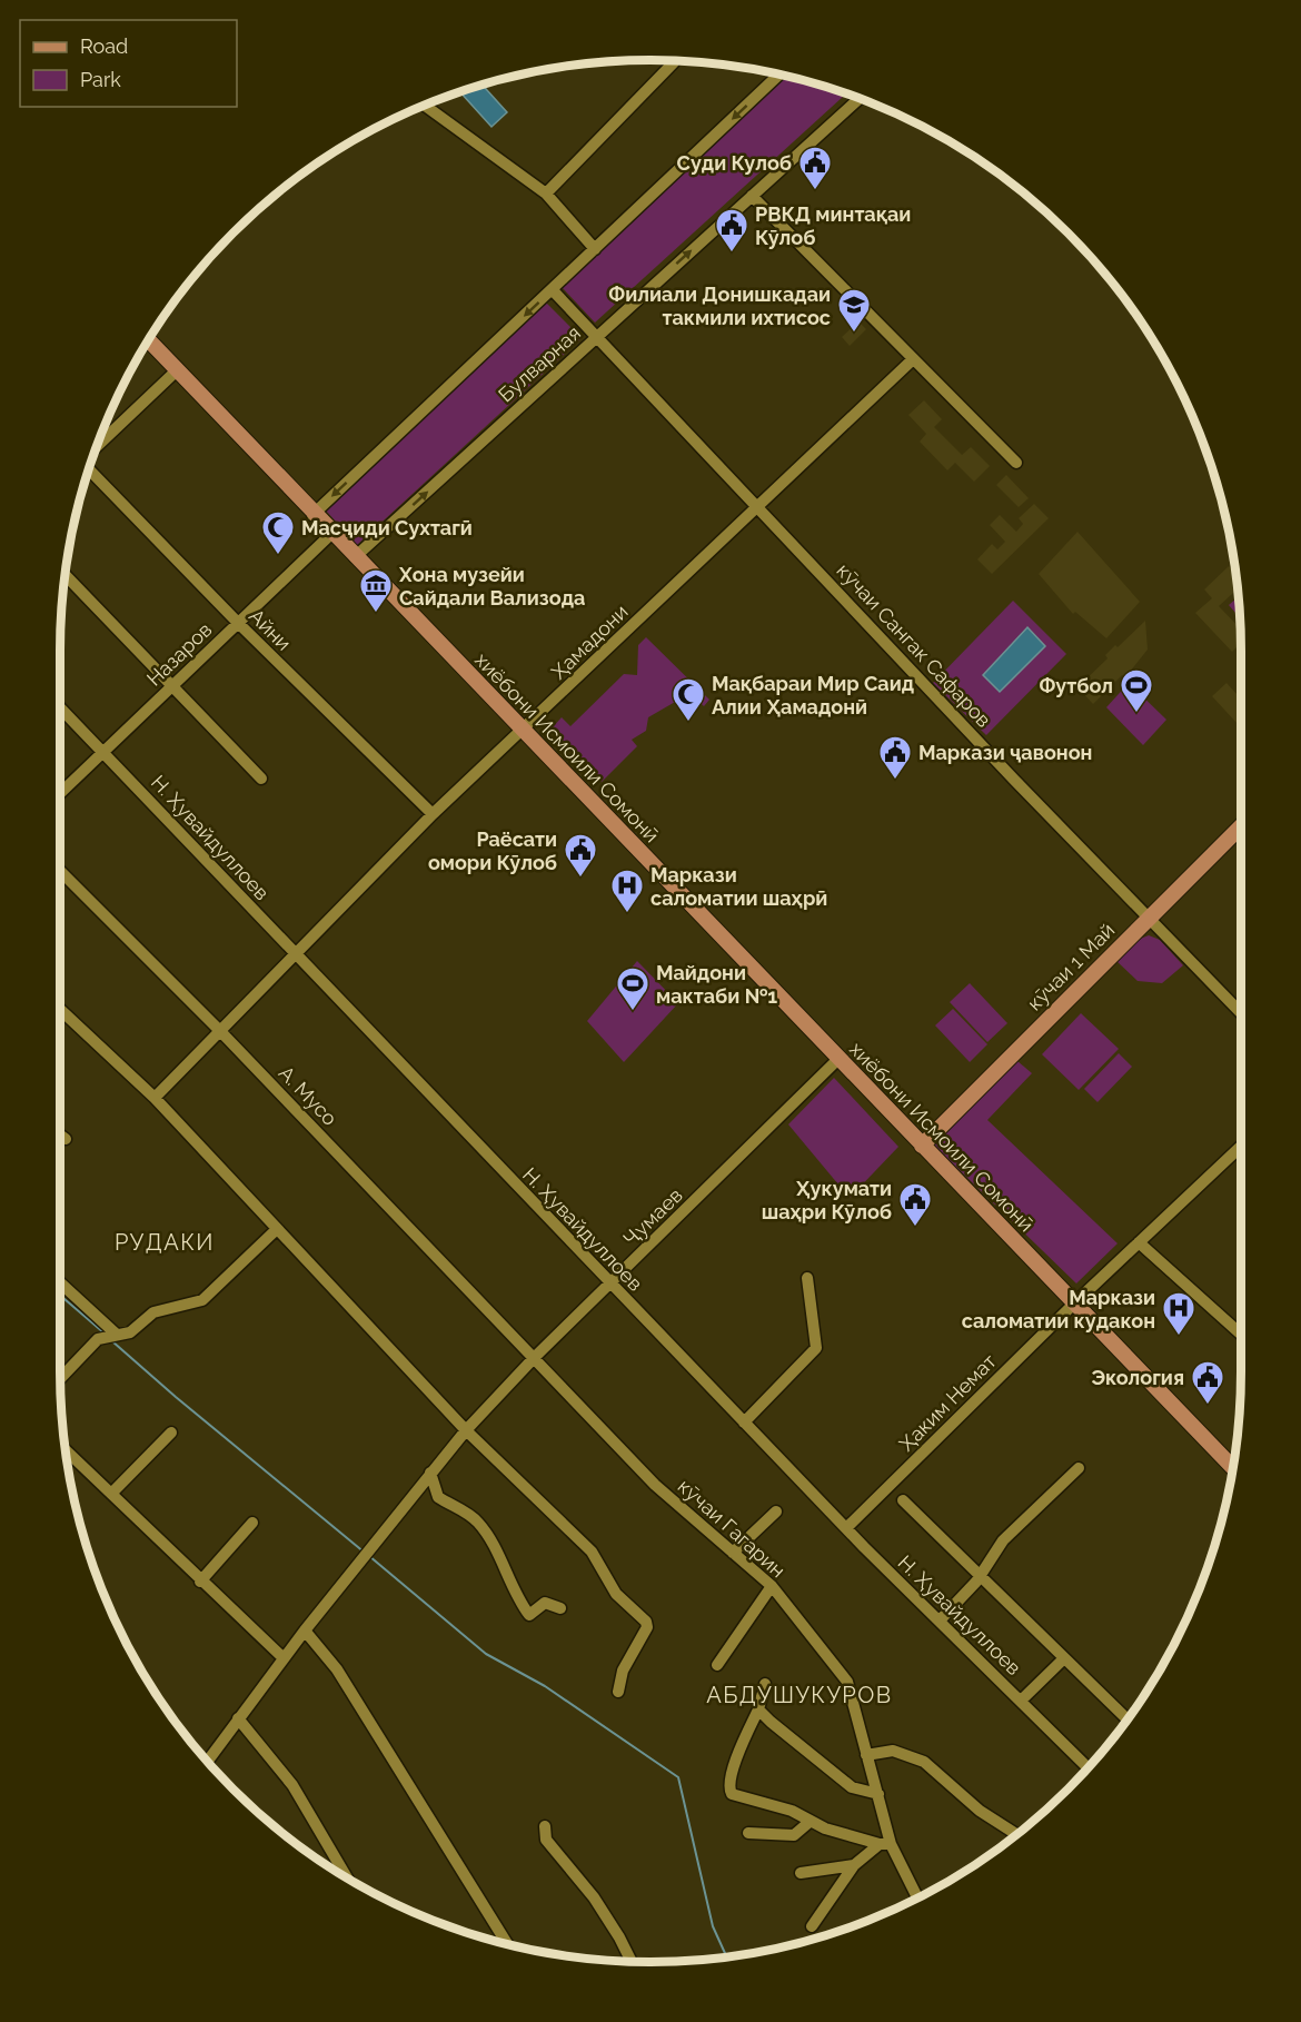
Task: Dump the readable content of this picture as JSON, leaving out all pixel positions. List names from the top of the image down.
{
  "streets": {
    "main road": ["хиёбони Исмоили Сомонӣ", "кӯчаи 1 Май"],
    "street": [
      "Булварная",
      "Айни",
      "Ҳамадони",
      "кӯчаи Сангак Сафаров",
      "Назаров",
      "Н. Ҳувайдуллоев",
      "А. Мусо",
      "Ҷумаев",
      "Ҳаким Немат",
      "кӯчаи Гагарин"
    ]
  },
  "crossings": [
    ["Булварная", "кӯчаи Сангак Сафаров"],
    ["Булварная", "хиёбони Исмоили Сомонӣ"],
    ["Айни", "Ҳамадони"],
    ["Айни", "Назаров"],
    ["Ҳамадони", "кӯчаи Сангак Сафаров"],
    ["Ҳамадони", "хиёбони Исмоили Сомонӣ"],
    ["Ҳамадони", "Н. Ҳувайдуллоев"],
    ["Ҳамадони", "А. Мусо"],
    ["кӯчаи Сангак Сафаров", "кӯчаи 1 Май"],
    ["Назаров", "хиёбони Исмоили Сомонӣ"],
    ["Назаров", "Н. Ҳувайдуллоев"],
    ["хиёбони Исмоили Сомонӣ", "кӯчаи 1 Май"],
    ["хиёбони Исмоили Сомонӣ", "Ҷумаев"],
    ["хиёбони Исмоили Сомонӣ", "Ҳаким Немат"],
    ["Н. Ҳувайдуллоев", "Ҷумаев"],
    ["Н. Ҳувайдуллоев", "Ҳаким Немат"],
    ["А. Мусо", "Ҷумаев"],
    ["А. Мусо", "кӯчаи Гагарин"],
    ["Ҷумаев", "кӯчаи Гагарин"]
  ],
  "districts": ["РУДАКИ", "АБДУШУКУРОВ"],
  "places": {
    "public building": [
      "Суди Кулоб",
      "РВКД минтақаи Кӯлоб",
      "Маркази ҷавонон",
      "Раёсати омори Кӯлоб",
      "Ҳукумати шаҳри Кӯлоб",
      "Экология"
    ],
    "school or university": ["Филиали Донишкадаи такмили ихтисос"],
    "mosque": ["Масҷиди Сухтагӣ", "Мақбараи Мир Саид Алии Ҳамадонӣ"],
    "museum": ["Хона музейи Сайдали Вализода"],
    "sports": ["Футбол", "Майдони мактаби №1"],
    "hospital": ["Маркази саломатии шаҳрӣ", "Маркази саломатии кудакон"]
  },
  "legend": ["Road", "Park"]
}
